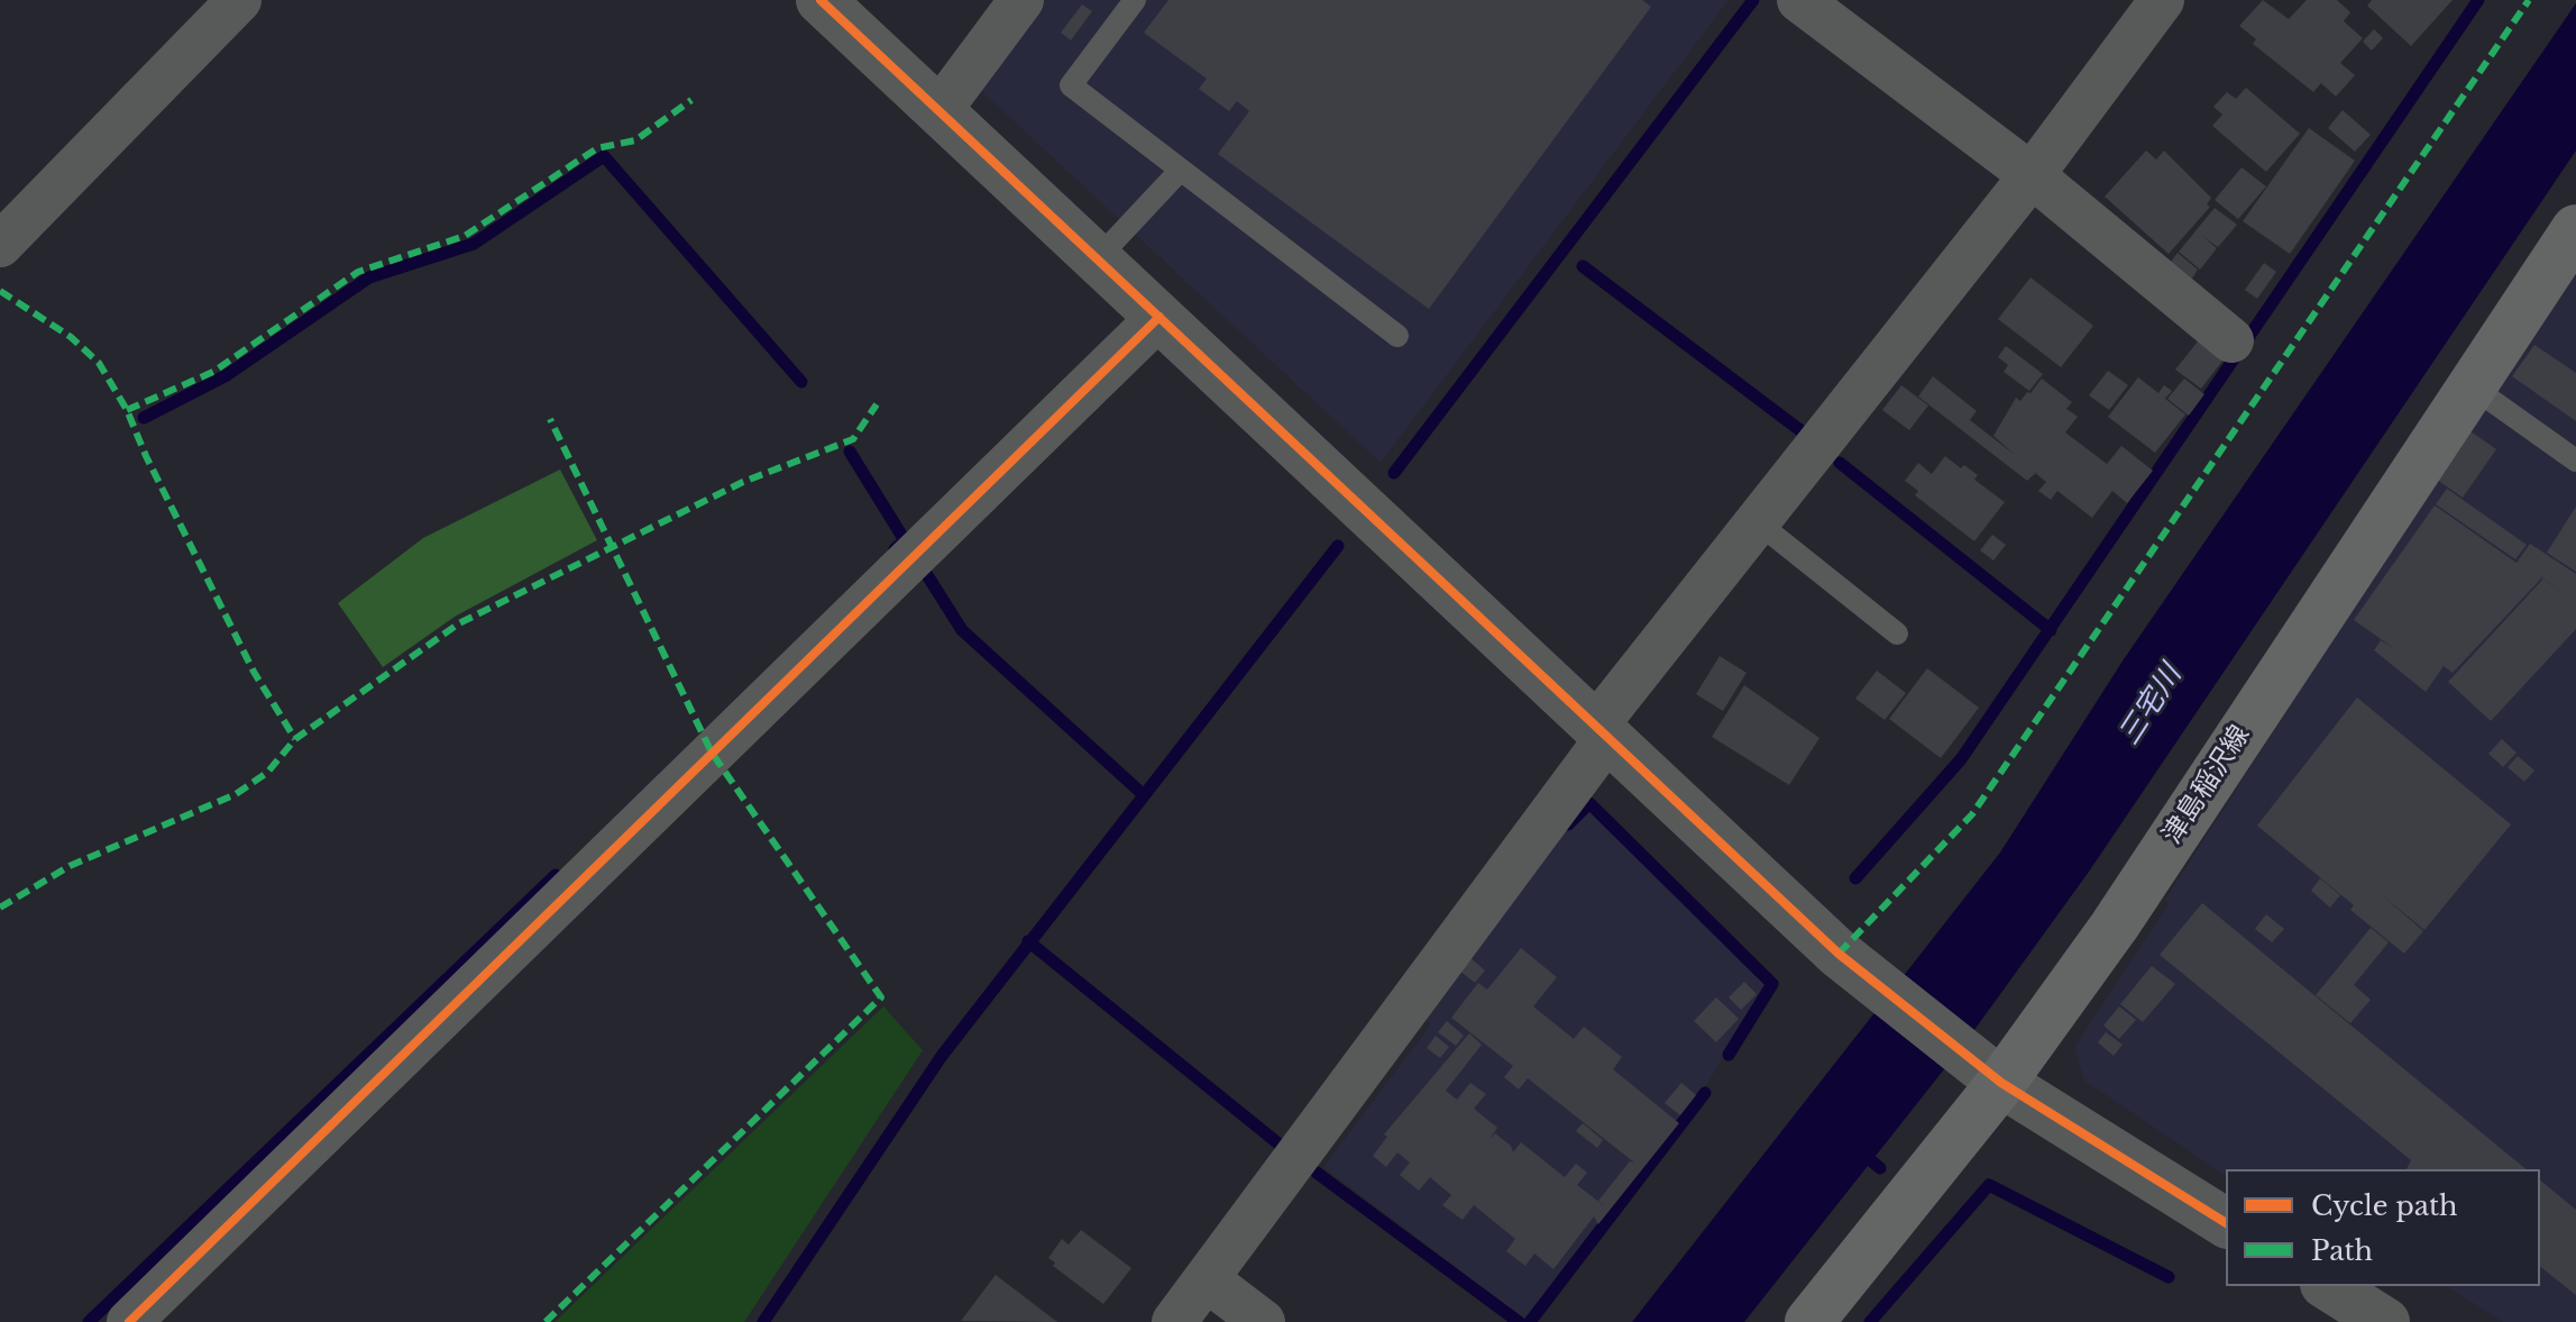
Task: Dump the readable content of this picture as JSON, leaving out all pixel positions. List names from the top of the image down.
{
  "streets": {
    "main road": ["津島稲沢線"]
  },
  "water": ["三宅川"],
  "legend": ["Cycle path", "Path"]
}
